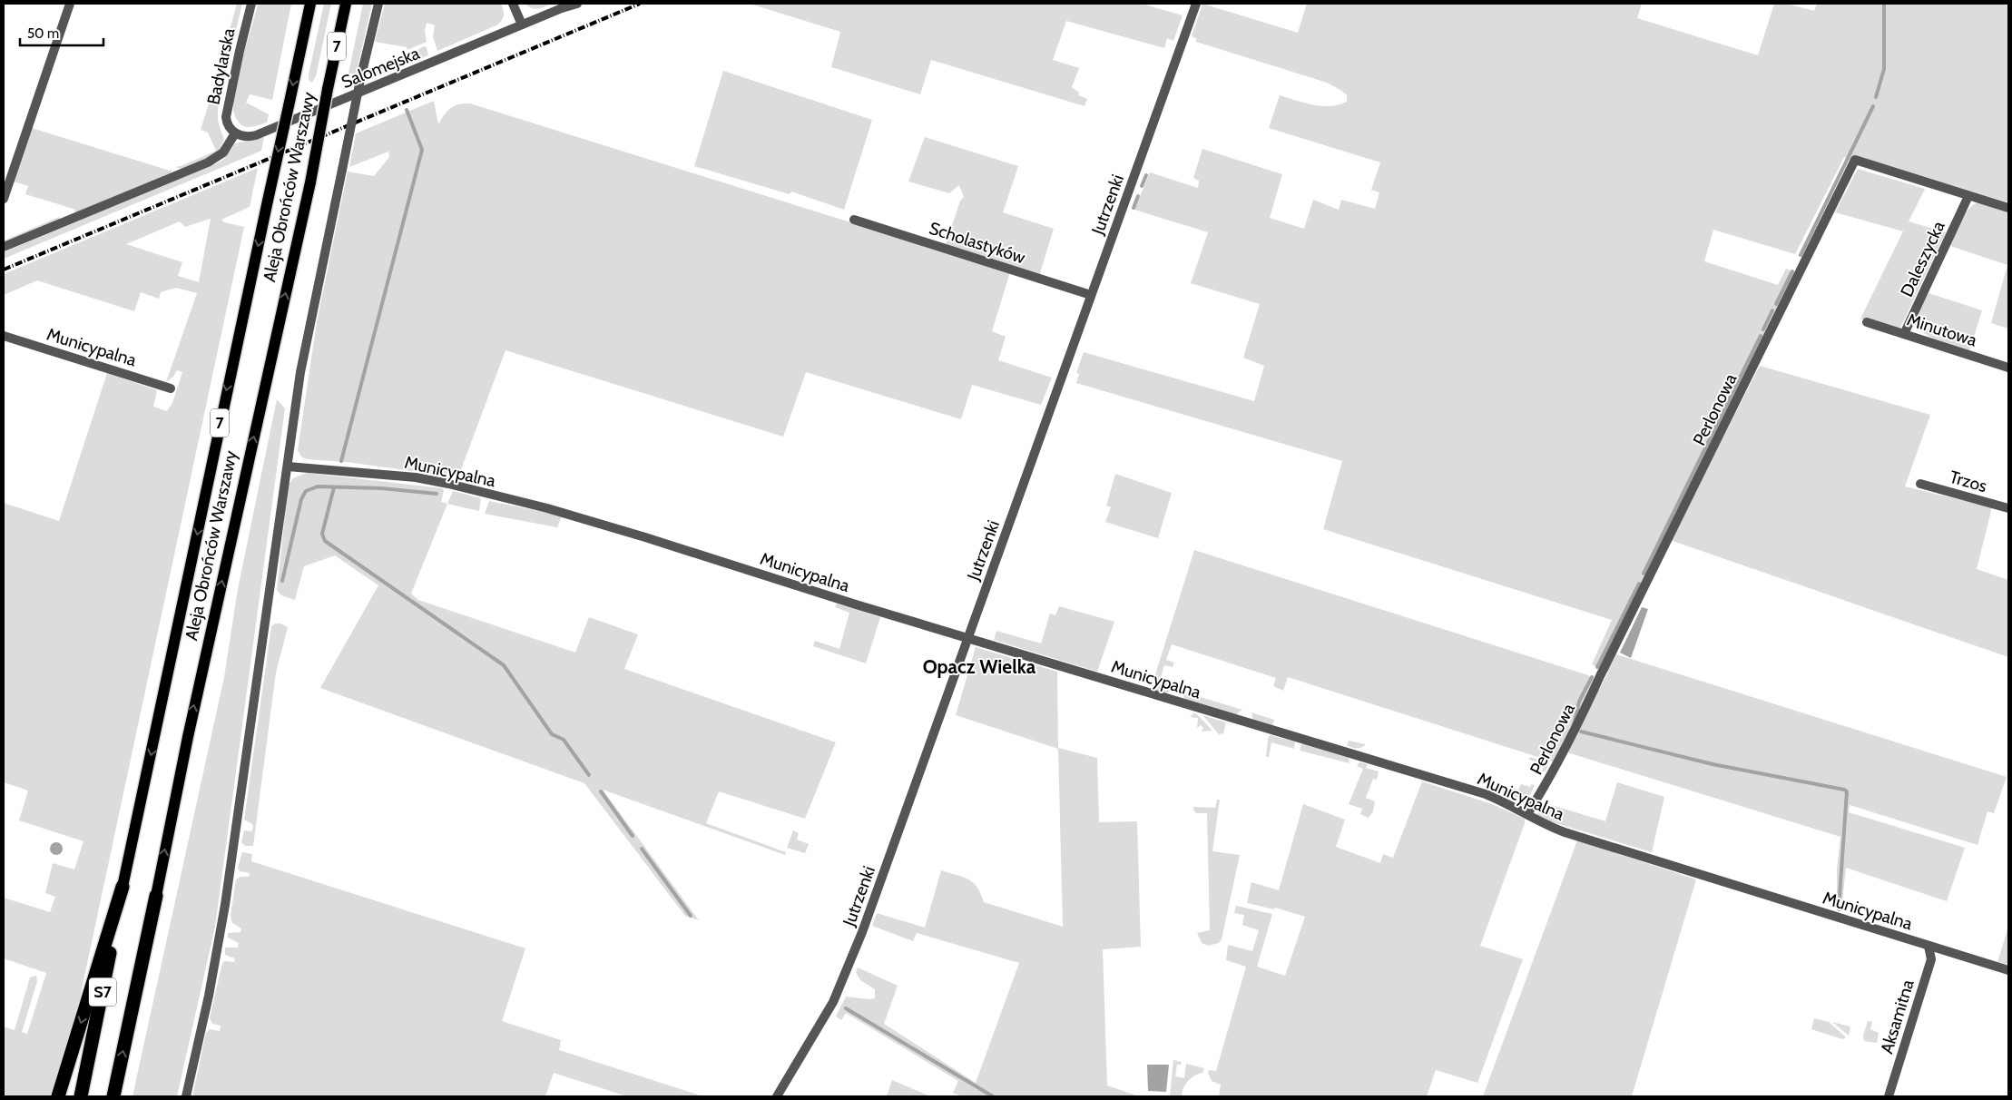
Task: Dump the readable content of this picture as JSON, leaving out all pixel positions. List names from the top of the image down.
{
  "streets": {
    "highway": ["Aleja Obrońców Warszawy", "S7"],
    "main road": ["7"],
    "street": [
      "Badylarska",
      "Salomejska",
      "Jutrzenki",
      "Scholastyków",
      "Daleszycka",
      "Minutowa",
      "Municypalna",
      "Perlonowa",
      "Trzos",
      "Aksamitna"
    ]
  },
  "crossings": [
    ["Badylarska", "Salomejska"],
    ["Jutrzenki", "Scholastyków"],
    ["Jutrzenki", "Municypalna"],
    ["Daleszycka", "Minutowa"],
    ["Daleszycka", "Perlonowa"],
    ["Municypalna", "Perlonowa"],
    ["Municypalna", "Aksamitna"]
  ],
  "districts": ["Opacz Wielka"],
  "scale_bar": "50 m"
}
